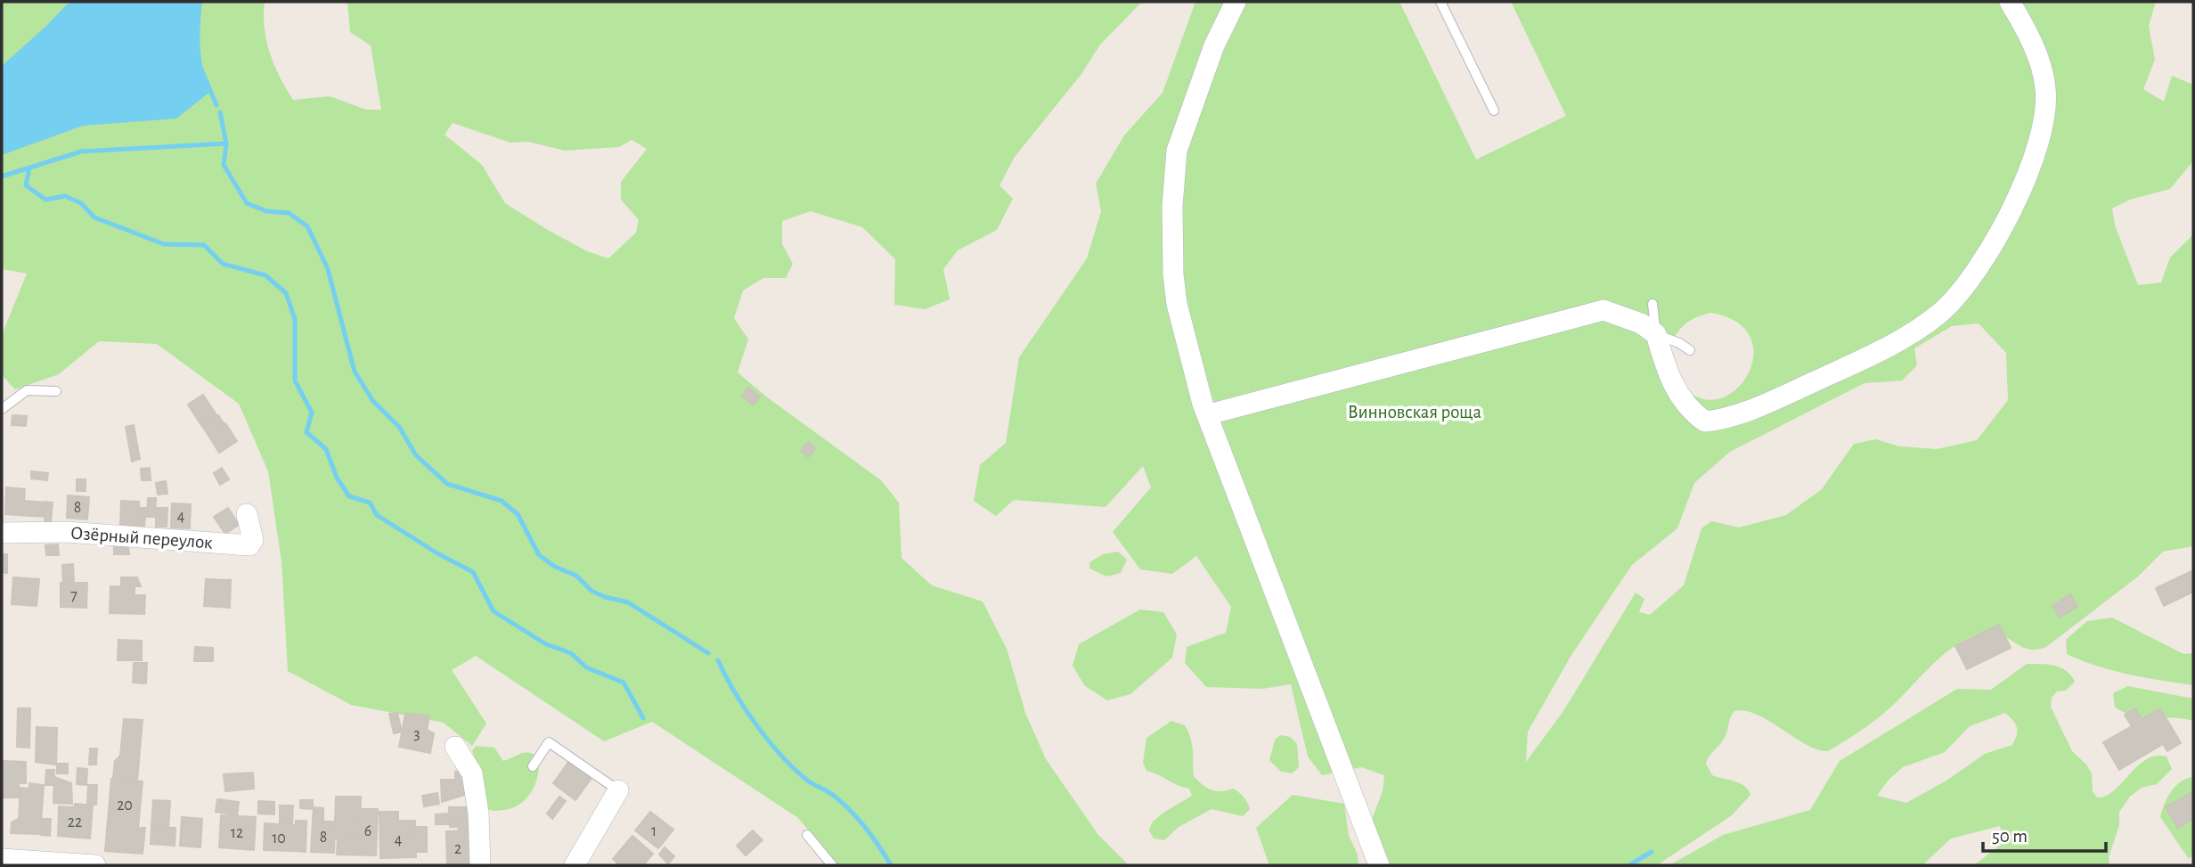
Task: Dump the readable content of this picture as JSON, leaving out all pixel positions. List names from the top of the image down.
{
  "streets": {
    "street": ["Озёрный переулок"]
  },
  "parks": ["Винновская роща"],
  "house_numbers": [
    "8",
    "4",
    "7",
    "3",
    "20",
    "22",
    "6",
    "1",
    "12",
    "8",
    "10",
    "4",
    "2"
  ],
  "scale_bar": "50 m"
}
